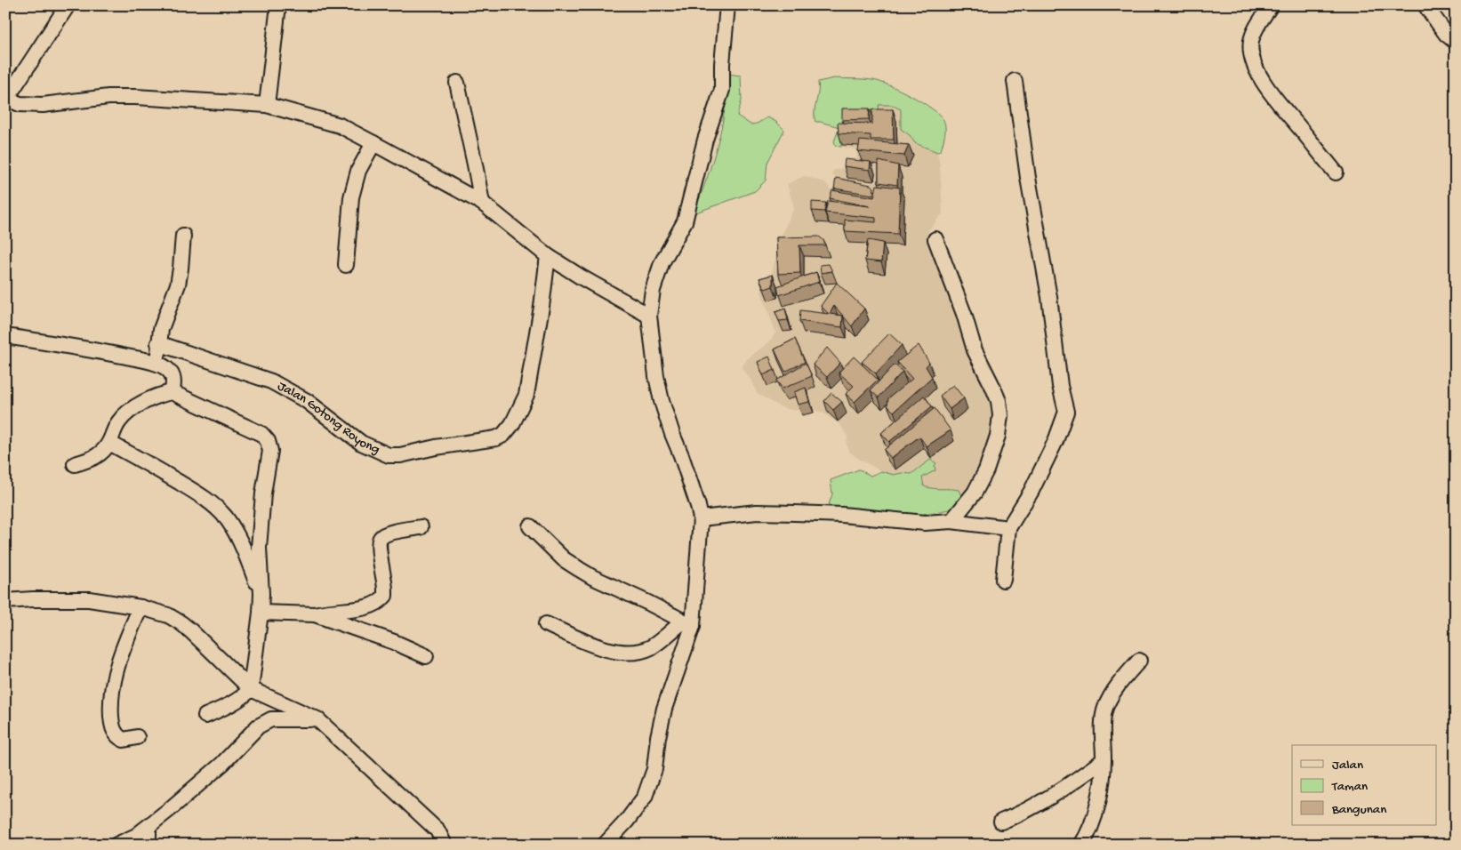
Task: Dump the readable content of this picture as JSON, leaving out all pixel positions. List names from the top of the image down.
{
  "streets": {
    "street": ["Jalan Gotong Royong"]
  },
  "legend": ["Jalan", "Taman", "Bangunan"]
}
